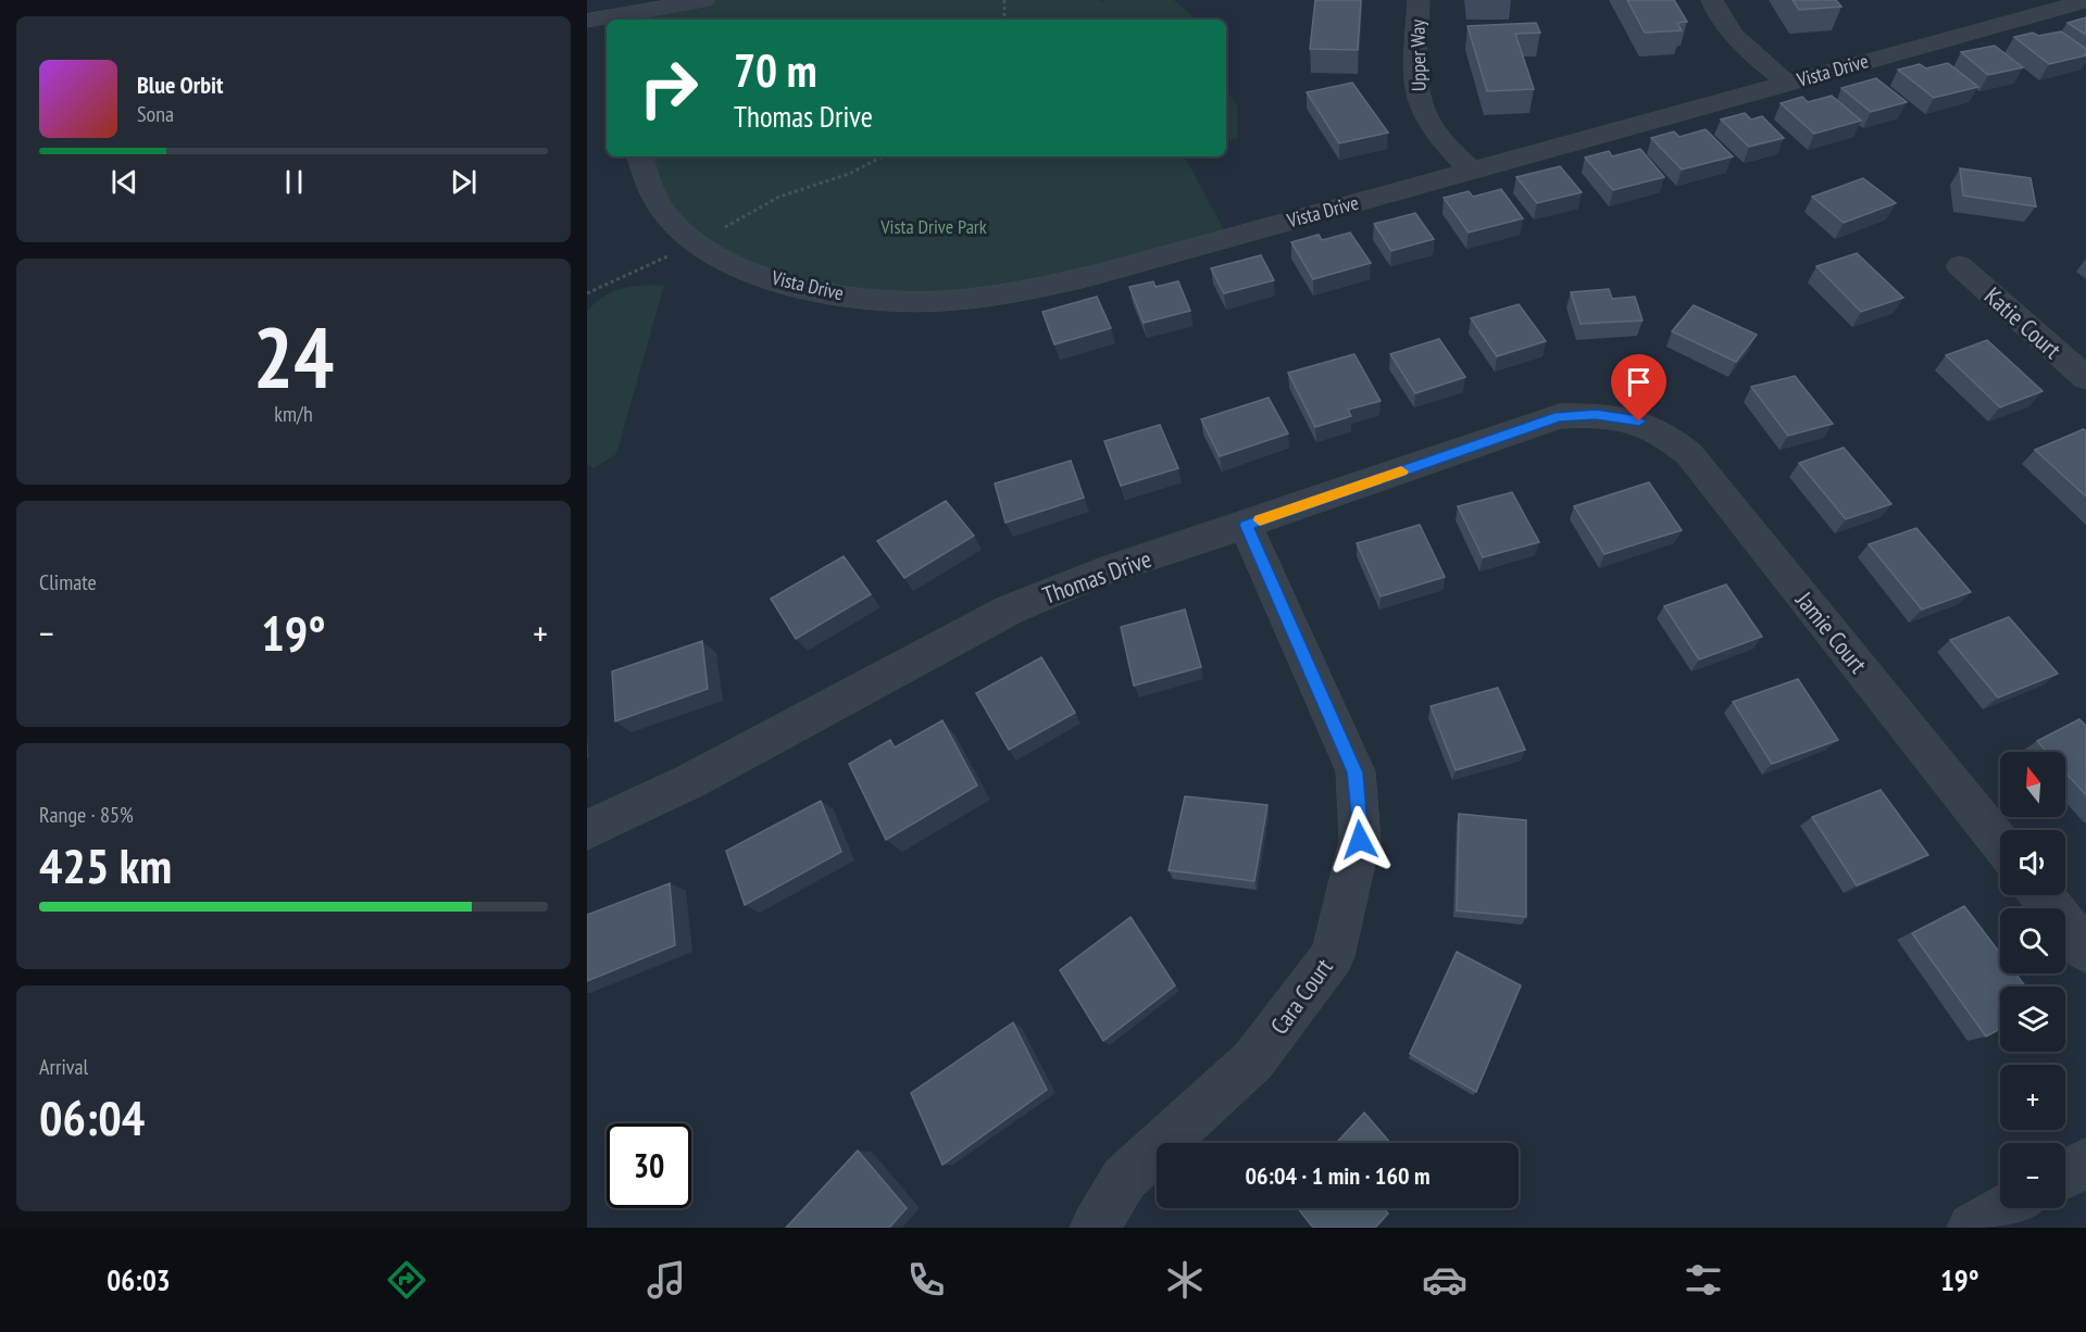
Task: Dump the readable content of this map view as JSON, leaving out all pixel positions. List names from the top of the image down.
{
  "streets": {
    "street": [
      "Upper Way",
      "Vista Drive",
      "Katie Court",
      "Thomas Drive",
      "Jamie Court",
      "Cara Court"
    ]
  },
  "crossings": [
    ["Upper Way", "Vista Drive"],
    ["Thomas Drive", "Jamie Court"],
    ["Thomas Drive", "Cara Court"]
  ],
  "parks": ["Vista Drive Park"],
  "north": "top",
  "page": {
    "turn": ["70 m", "Thomas Drive"],
    "song": ["Blue Orbit", "Sona"],
    "tile": [
      ["24", "km/h"],
      "Climate",
      ["Range · 85%", "425 km"],
      ["Arrival", "06:04"]
    ],
    "heat": ["−", "19°", "+"],
    "map_buttons": ["+", "−"],
    "limit": "30",
    "trip": "06:04 · 1 min · 160 m",
    "tabs": ["06:03", "19°"]
  }
}
